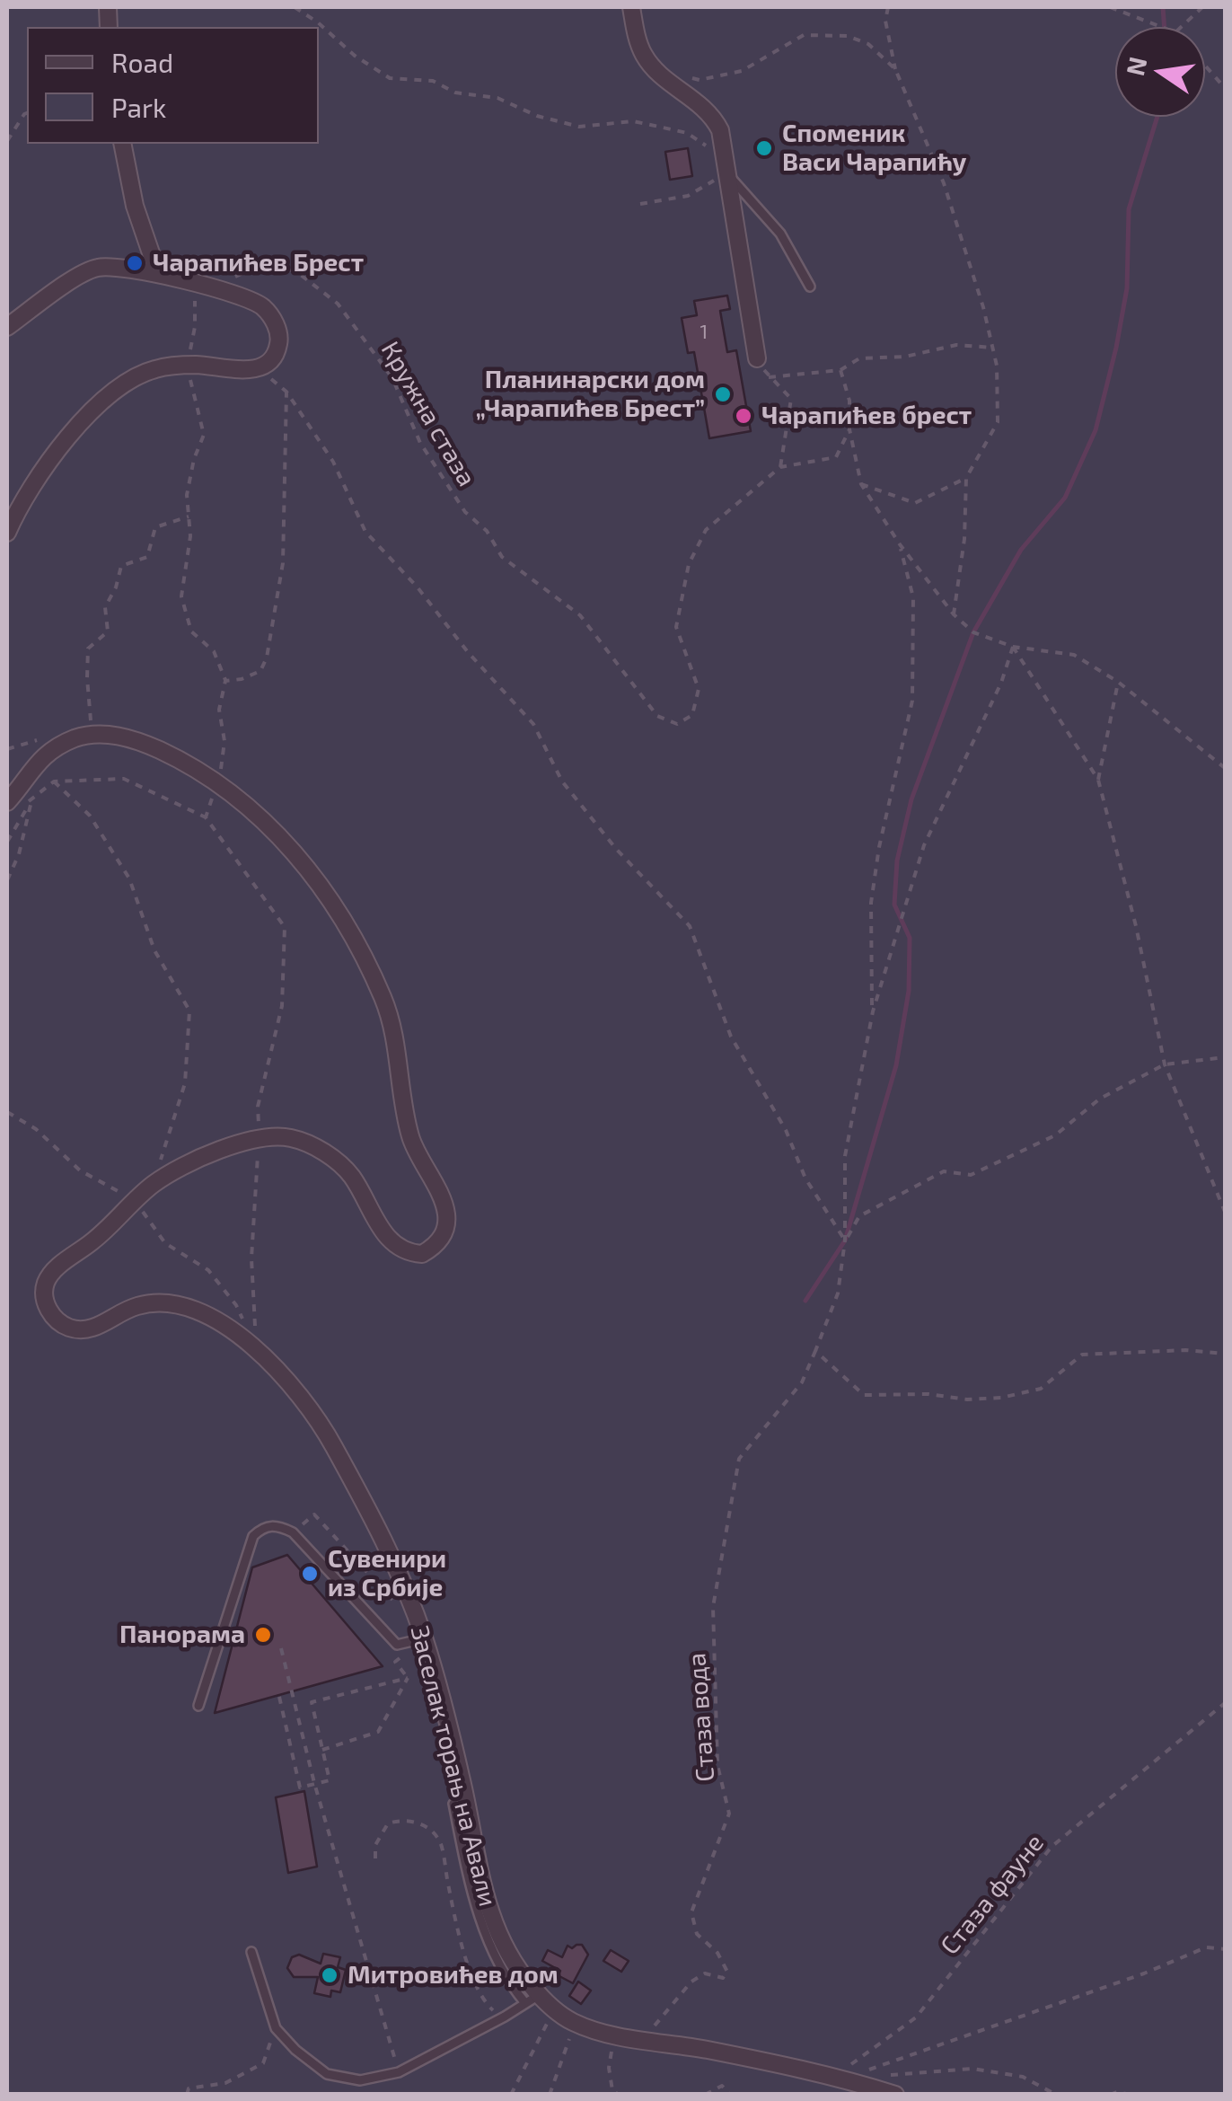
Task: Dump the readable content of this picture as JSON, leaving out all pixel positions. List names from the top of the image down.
{
  "streets": {
    "street": ["Заселак торањ на Авали"],
    "path": ["Кружна стаза", "Стаза вода", "Стаза фауне"]
  },
  "crossings": [
    ["Стаза вода", "Заселак торањ на Авали"],
    ["Заселак торањ на Авали", "Стаза фауне"]
  ],
  "places": [
    "Споменик Васи Чарапићу",
    "Чарапићев Брест",
    "Планинарски дом „Чарапићев Брест”",
    "Чарапићев брест",
    "Сувенири из Србије",
    "Панорама",
    "Митровићев дом"
  ],
  "house_numbers": ["1"],
  "legend": ["Road", "Park"],
  "north": "left"
}
